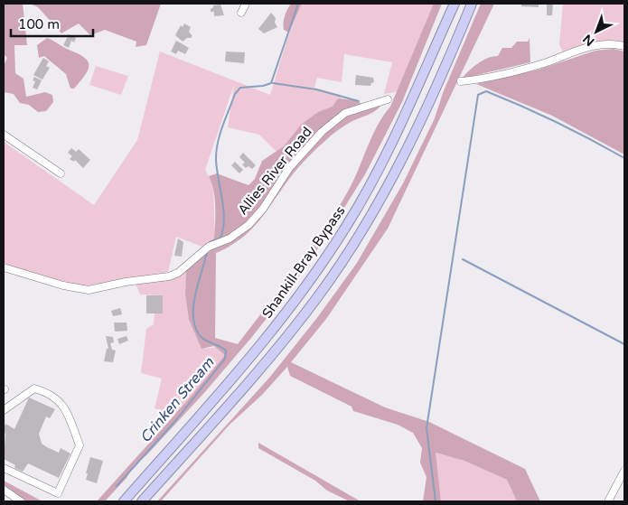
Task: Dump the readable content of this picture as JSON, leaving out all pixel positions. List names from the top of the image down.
{
  "streets": {
    "highway": ["Shankill-Bray Bypass"],
    "street": ["Allies River Road"]
  },
  "water": ["Crinken Stream"],
  "scale_bar": "100 m",
  "north": "bottom left"
}
